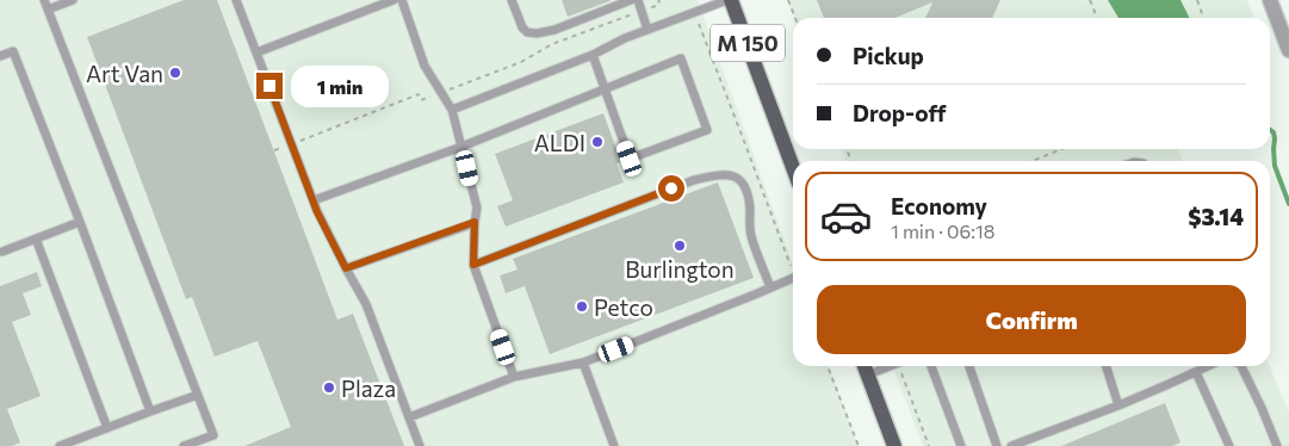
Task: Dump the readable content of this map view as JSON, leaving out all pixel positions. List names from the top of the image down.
{
  "streets": {
    "main road": ["M 150"]
  },
  "places": [
    "Art Van",
    "ALDI",
    "Burlington",
    "Petco",
    "Plaza"
  ],
  "page": {
    "banner": ["Pickup", "Drop-off"],
    "bubble": "1 min",
    "list": [
      {
        "name": "Economy",
        "note": "1 min · 06:18",
        "value": "$3.14"
      }
    ],
    "buttons": "Confirm"
  }
}
